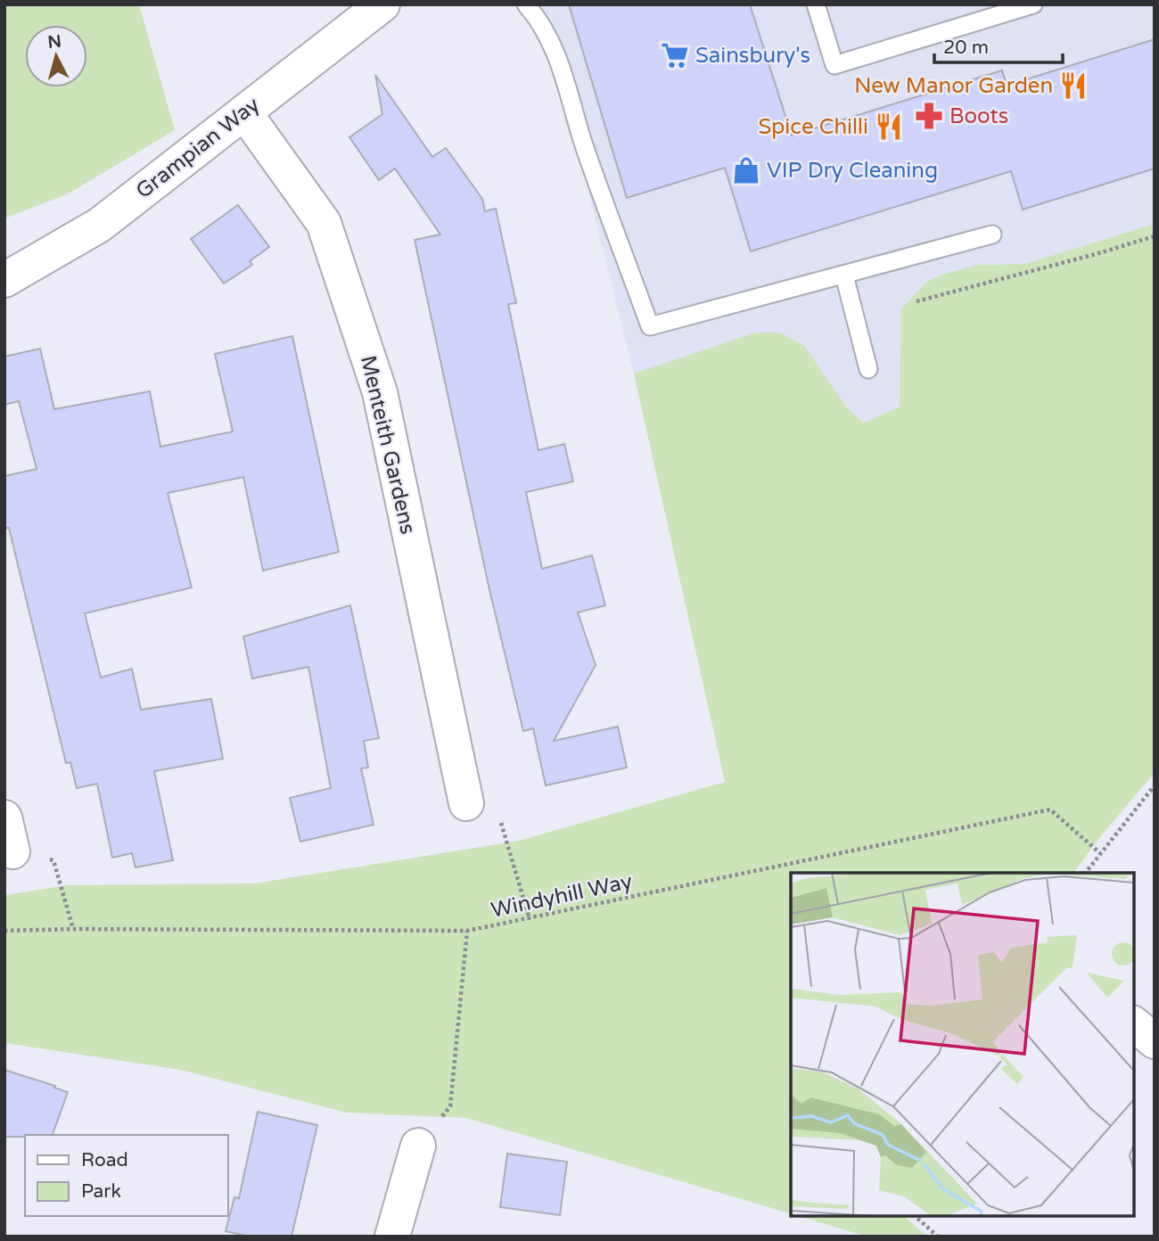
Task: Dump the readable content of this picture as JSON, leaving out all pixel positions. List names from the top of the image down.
{
  "streets": {
    "street": ["Grampian Way", "Menteith Gardens"],
    "path": ["Windyhill Way"]
  },
  "crossings": [
    ["Grampian Way", "Menteith Gardens"]
  ],
  "places": {
    "supermarket": ["Sainsbury's"],
    "restaurant": ["New Manor Garden", "Spice Chilli"],
    "pharmacy": ["Boots"],
    "shop": ["VIP Dry Cleaning"]
  },
  "legend": ["Road", "Park"],
  "scale_bar": "20 m",
  "north": "top"
}
